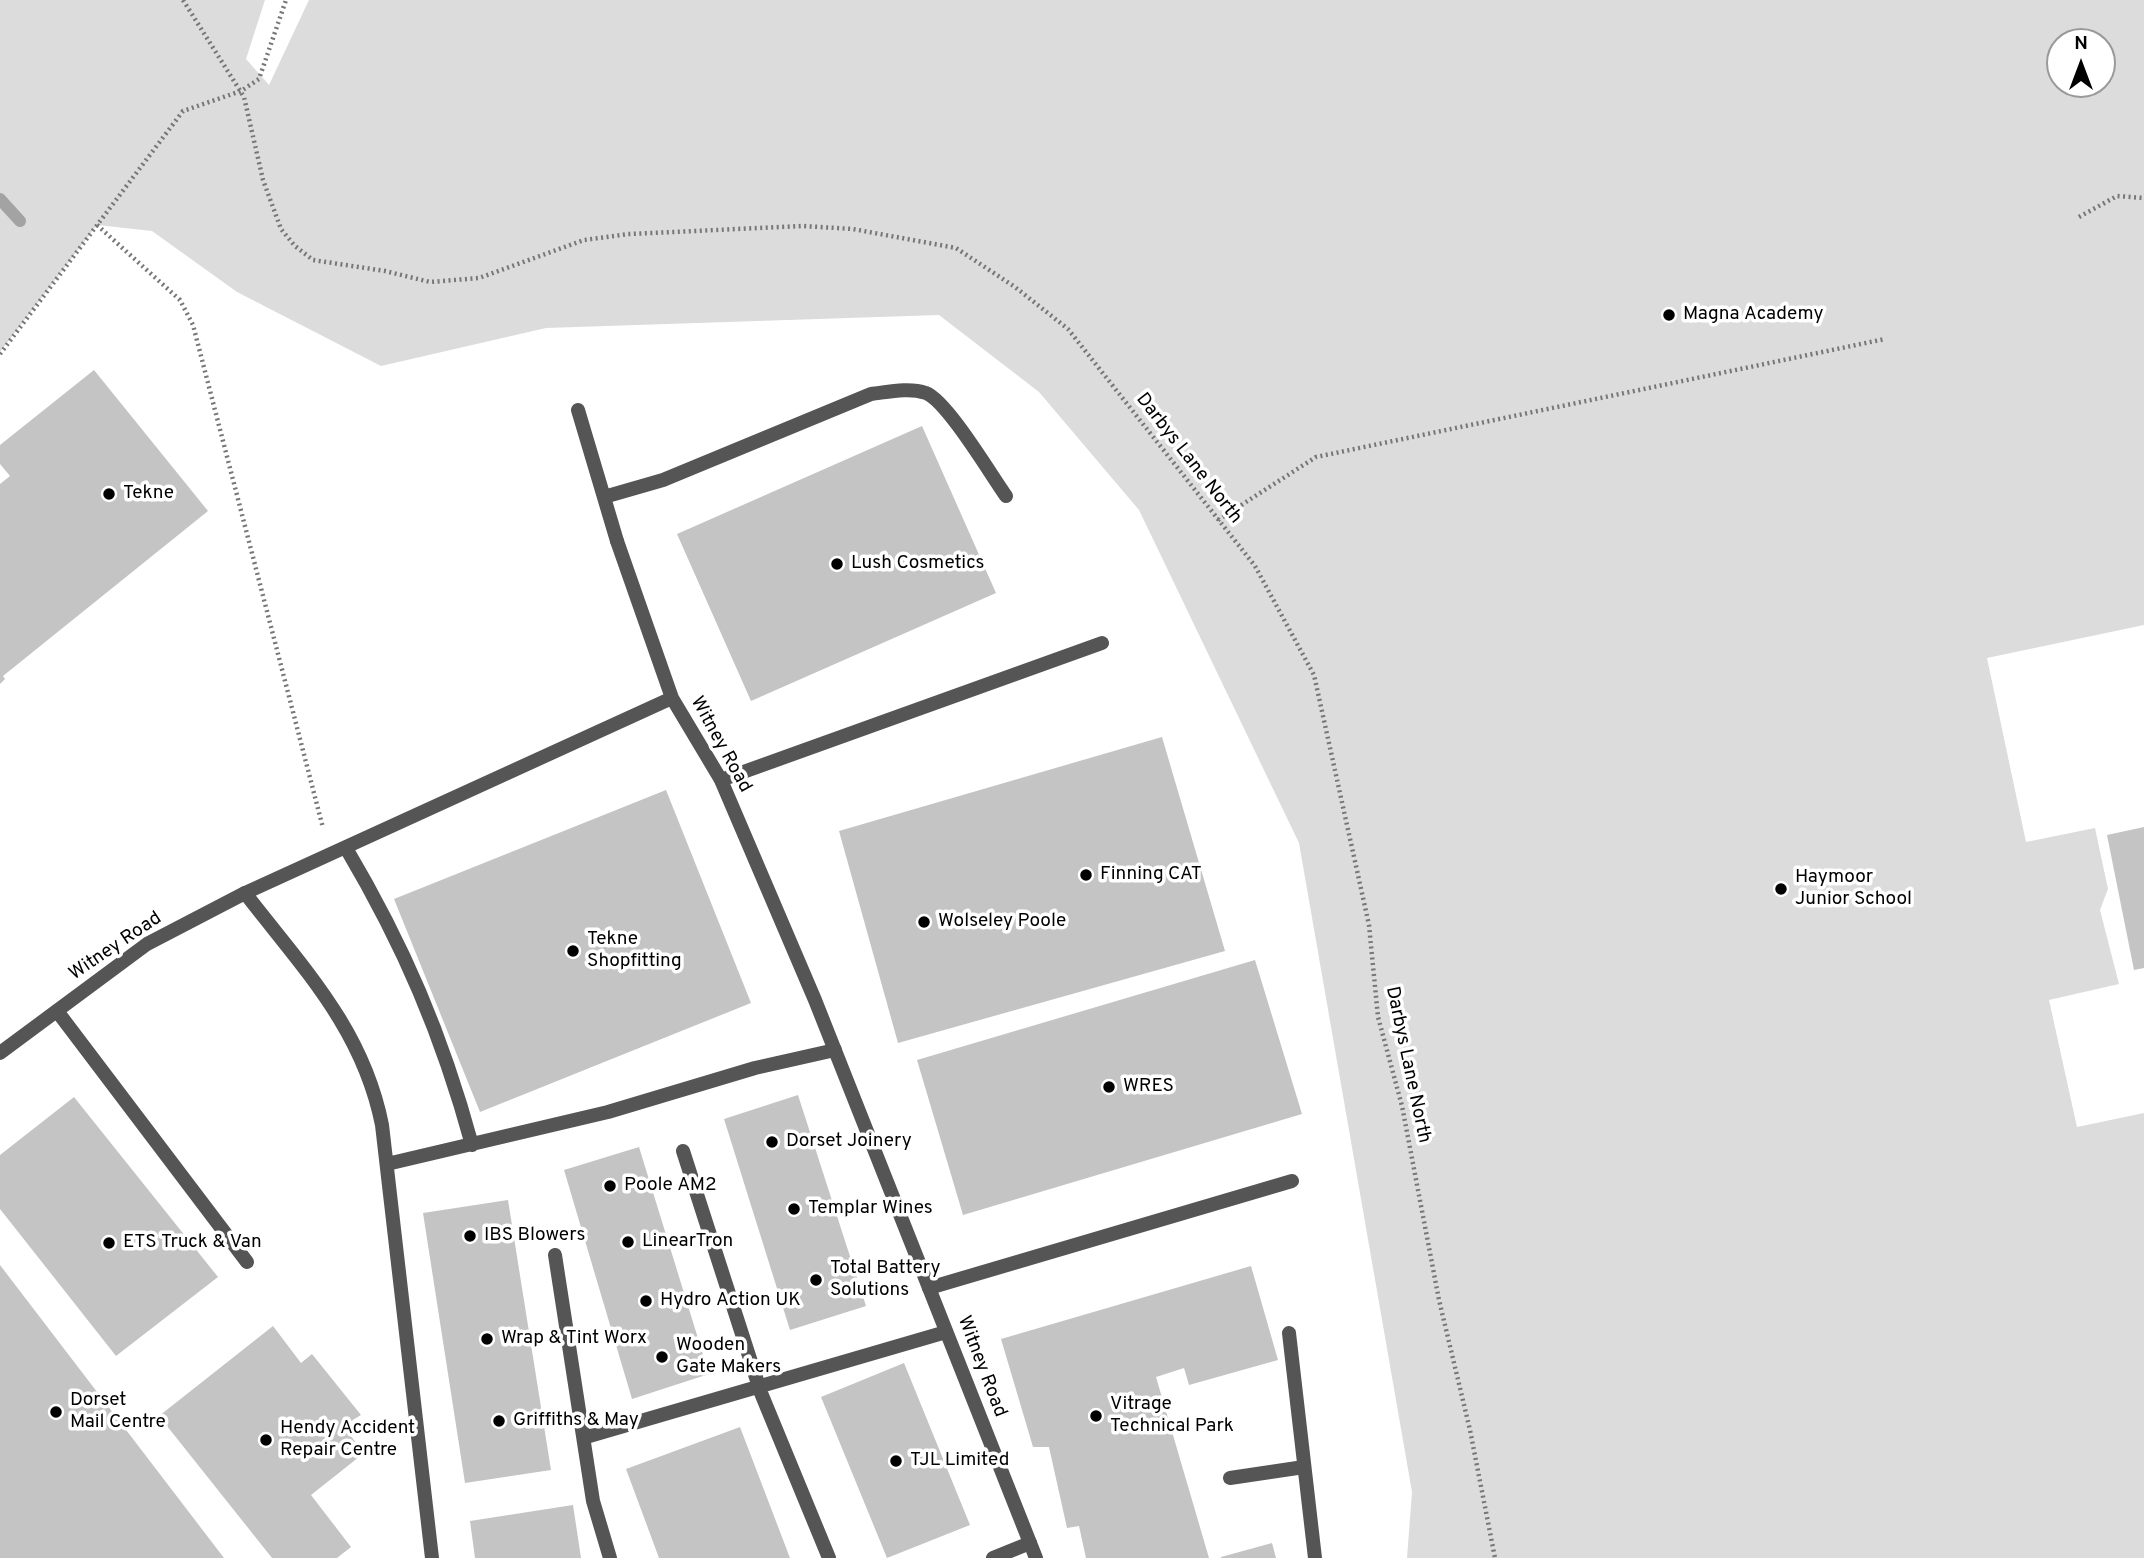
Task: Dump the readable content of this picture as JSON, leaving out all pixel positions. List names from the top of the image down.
{
  "streets": {
    "street": ["Witney Road"],
    "path": ["Darbys Lane North"]
  },
  "places": [
    "Magna Academy",
    "Tekne",
    "Lush Cosmetics",
    "Finning CAT",
    "Haymoor Junior School",
    "Wolseley Poole",
    "Tekne Shopfitting",
    "WRES",
    "Dorset Joinery",
    "Poole AM2",
    "Templar Wines",
    "IBS Blowers",
    "LinearTron",
    "ETS Truck & Van",
    "Total Battery Solutions",
    "Hydro Action UK",
    "Wrap & Tint Worx",
    "Wooden Gate Makers",
    "Dorset Mail Centre",
    "Vitrage Technical Park",
    "Griffiths & May",
    "Hendy Accident Repair Centre",
    "TJL Limited"
  ],
  "north": "top"
}
